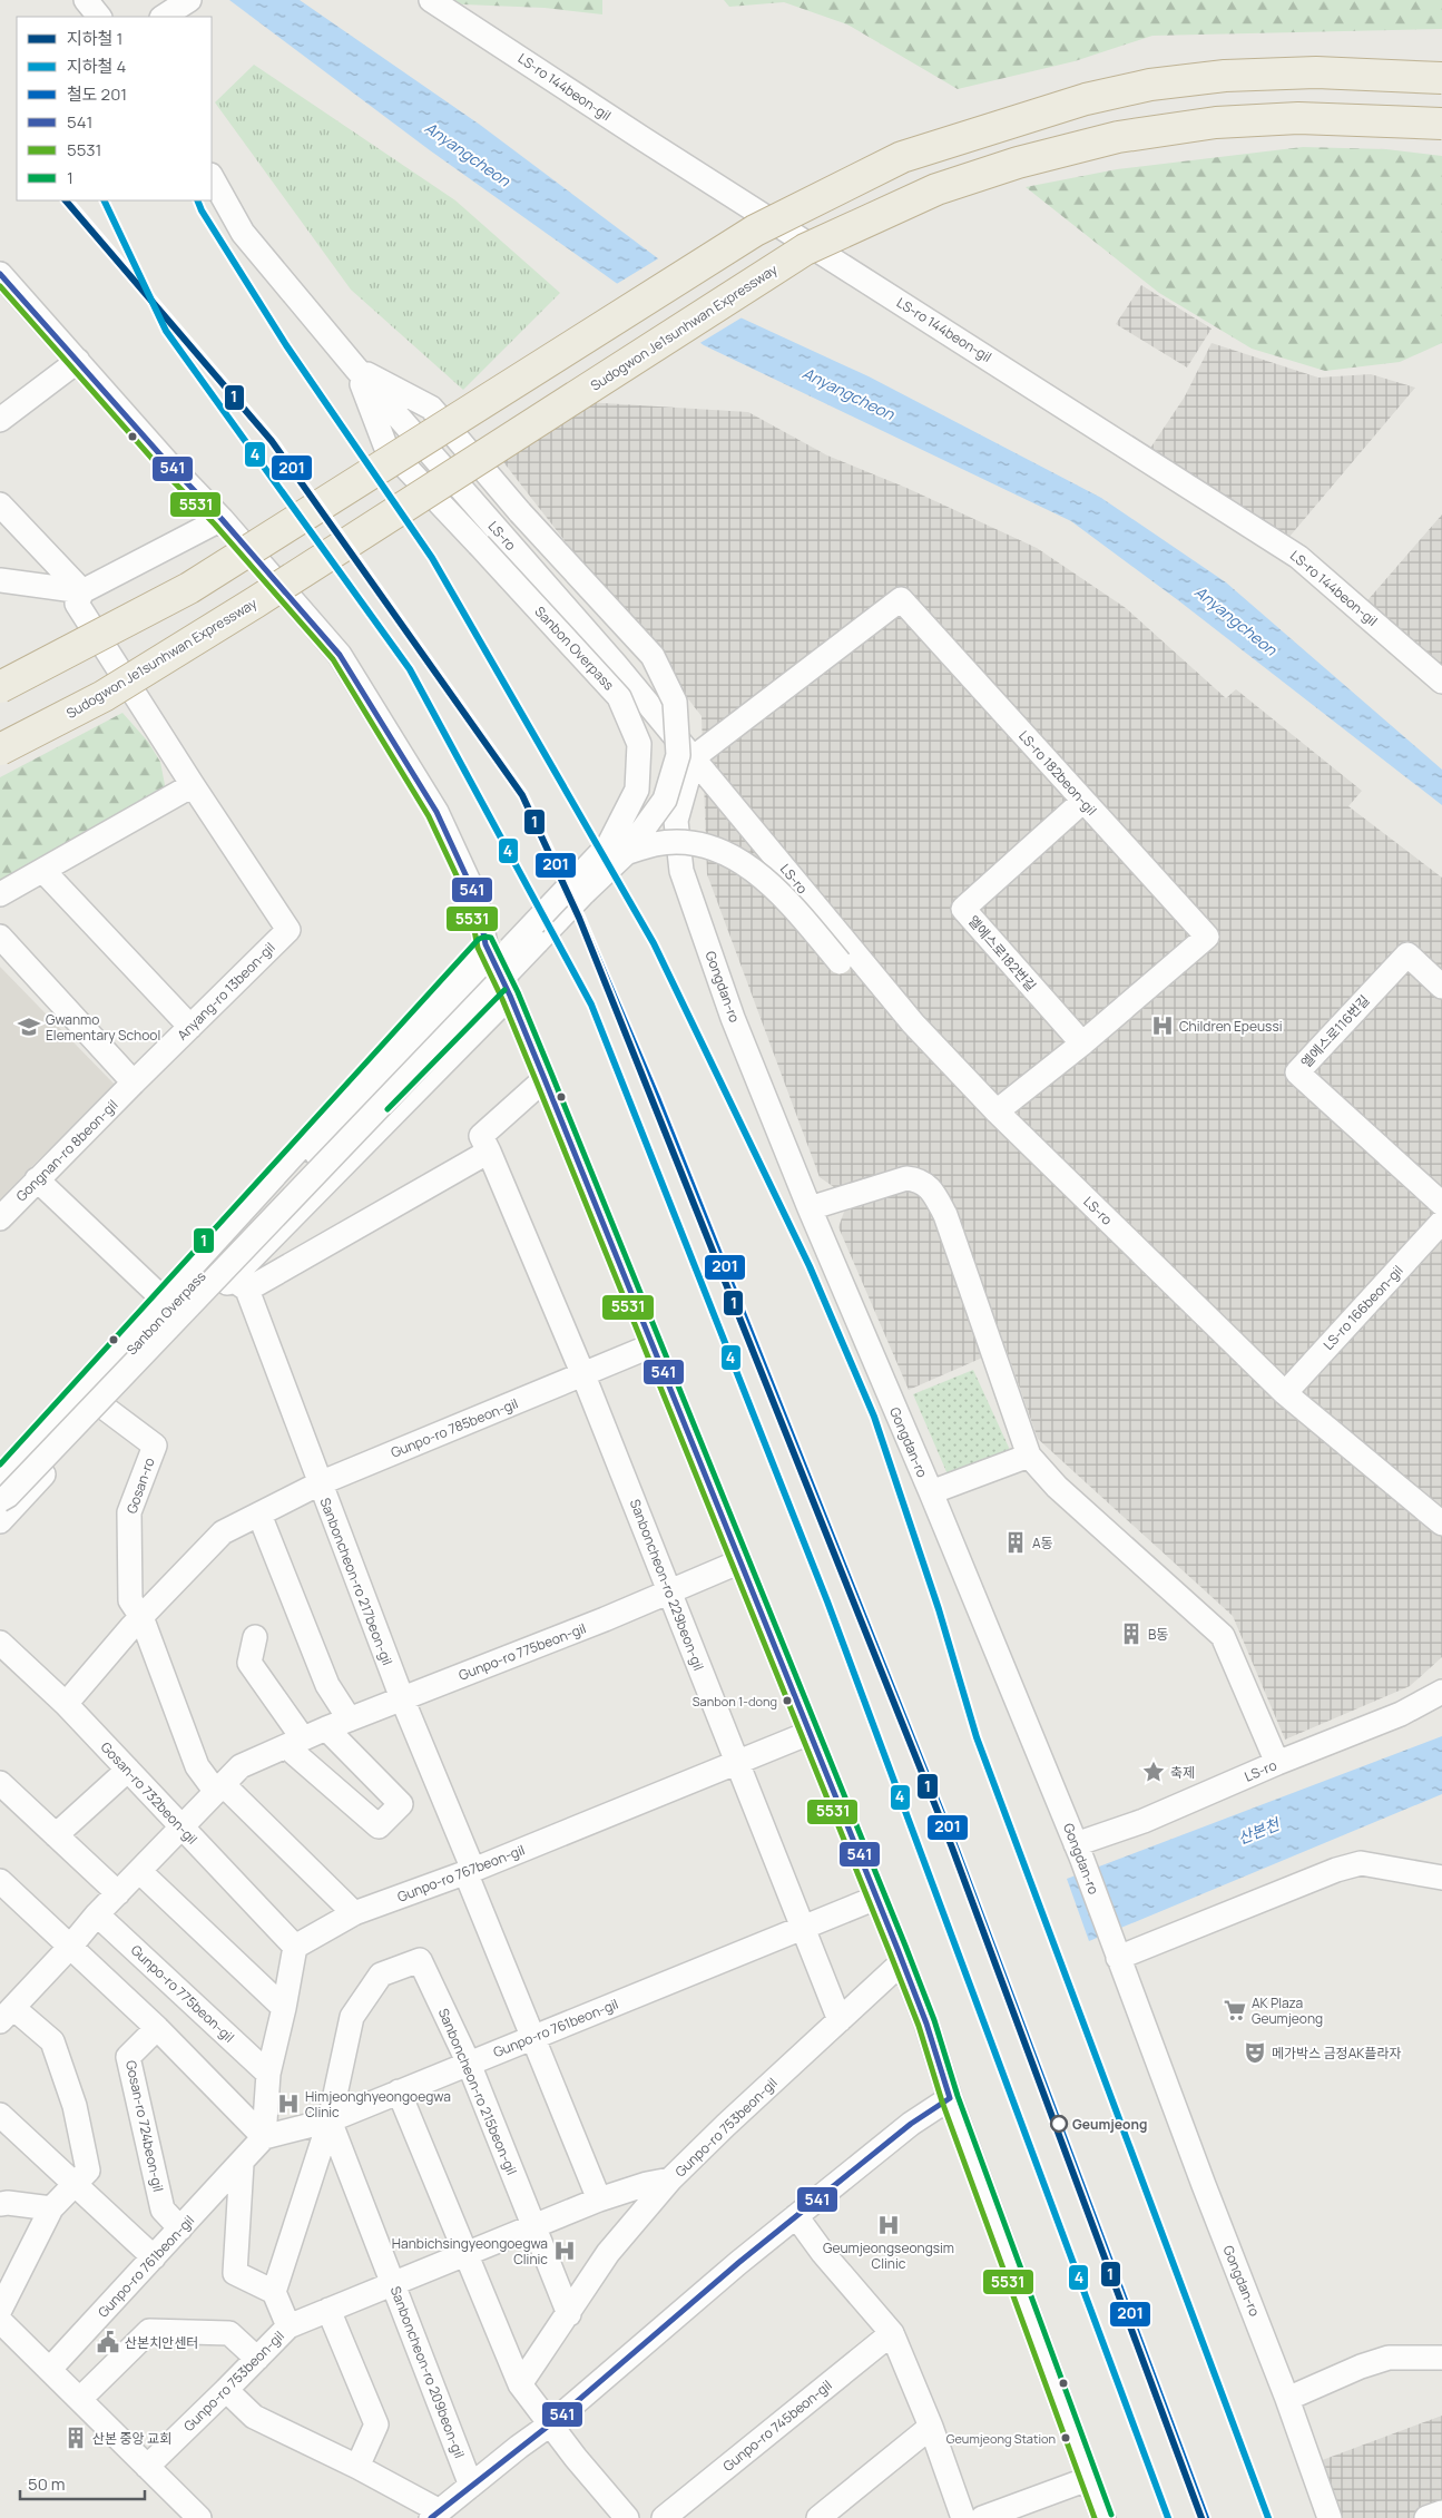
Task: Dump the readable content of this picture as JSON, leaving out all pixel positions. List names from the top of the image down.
{
  "streets": {
    "highway": ["Sudogwon Je1sunhwan Expressway"],
    "street": [
      "LS-ro 144beon-gil",
      "LS-ro",
      "Sanbon Overpass",
      "LS-ro 182beon-gil",
      "엘에스로182번길",
      "Gongdan-ro",
      "Anyang-ro 13beon-gil",
      "엘에스로116번길",
      "Gongnan-ro 8beon-gil",
      "LS-ro 166beon-gil",
      "Gunpo-ro 785beon-gil",
      "Gosan-ro",
      "Sanboncheon-ro 217beon-gil",
      "Sanboncheon-ro 229beon-gil",
      "Gunpo-ro 775beon-gil",
      "Gosan-ro 732beon-gil",
      "Gunpo-ro 767beon-gil",
      "Gunpo-ro 761beon-gil",
      "Sanboncheon-ro 215beon-gil",
      "Gosan-ro 724beon-gil",
      "Gunpo-ro 753beon-gil",
      "Sanboncheon-ro 209beon-gil",
      "Gunpo-ro 745beon-gil"
    ]
  },
  "crossings": [
    ["LS-ro", "Sanbon Overpass"],
    ["LS-ro", "LS-ro 182beon-gil"],
    ["LS-ro", "Gongdan-ro"],
    ["LS-ro", "LS-ro 166beon-gil"],
    ["LS-ro 182beon-gil", "엘에스로182번길"],
    ["LS-ro 182beon-gil", "Gongdan-ro"],
    ["Anyang-ro 13beon-gil", "Gongnan-ro 8beon-gil"],
    ["Gunpo-ro 785beon-gil", "Gosan-ro"],
    ["Gunpo-ro 785beon-gil", "Sanboncheon-ro 217beon-gil"],
    ["Gunpo-ro 785beon-gil", "Sanboncheon-ro 229beon-gil"],
    ["Gunpo-ro 785beon-gil", "Gosan-ro 732beon-gil"],
    ["Sanboncheon-ro 217beon-gil", "Gunpo-ro 775beon-gil"],
    ["Sanboncheon-ro 217beon-gil", "Gunpo-ro 767beon-gil"],
    ["Sanboncheon-ro 217beon-gil", "Gunpo-ro 761beon-gil"],
    ["Sanboncheon-ro 217beon-gil", "Gunpo-ro 753beon-gil"],
    ["Sanboncheon-ro 229beon-gil", "Gunpo-ro 775beon-gil"],
    ["Sanboncheon-ro 229beon-gil", "Gunpo-ro 767beon-gil"],
    ["Sanboncheon-ro 229beon-gil", "Gunpo-ro 761beon-gil"],
    ["Sanboncheon-ro 229beon-gil", "Gunpo-ro 753beon-gil"],
    ["Gunpo-ro 775beon-gil", "Gosan-ro 732beon-gil"],
    ["Gosan-ro 732beon-gil", "Gunpo-ro 767beon-gil"],
    ["Gunpo-ro 761beon-gil", "Sanboncheon-ro 215beon-gil"],
    ["Gunpo-ro 761beon-gil", "Gosan-ro 724beon-gil"],
    ["Gunpo-ro 761beon-gil", "Sanboncheon-ro 209beon-gil"],
    ["Sanboncheon-ro 215beon-gil", "Gunpo-ro 753beon-gil"],
    ["Sanboncheon-ro 215beon-gil", "Sanboncheon-ro 209beon-gil"],
    ["Gunpo-ro 753beon-gil", "Sanboncheon-ro 209beon-gil"]
  ],
  "water": ["Anyangcheon", "산본천"],
  "places": {
    "hospital": [
      "Children Epeussi",
      "Himjeonghyeongoegwa Clinic",
      "Geumjeongseongsim Clinic",
      "Hanbichsingyeongoegwa Clinic"
    ],
    "school or university": ["Gwanmo Elementary School"],
    "building": ["A동", "B동", "산본 중앙 교회"],
    "other": ["Sanbon 1-dong", "Geumjeong", "Geumjeong Station"],
    "place": ["축제"],
    "supermarket": ["AK Plaza Geumjeong"],
    "theatre": ["메가박스 금정AK플라자"],
    "public building": ["산본치안센터"]
  },
  "lines": [
    "metro line 1",
    "metro line 4",
    "rail line 201",
    "transit line 541",
    "transit line 5531",
    "transit line 1"
  ],
  "legend": [
    "지하철 1",
    "지하철 4",
    "철도 201",
    "541",
    "5531",
    "1"
  ],
  "scale_bar": "50 m"
}
